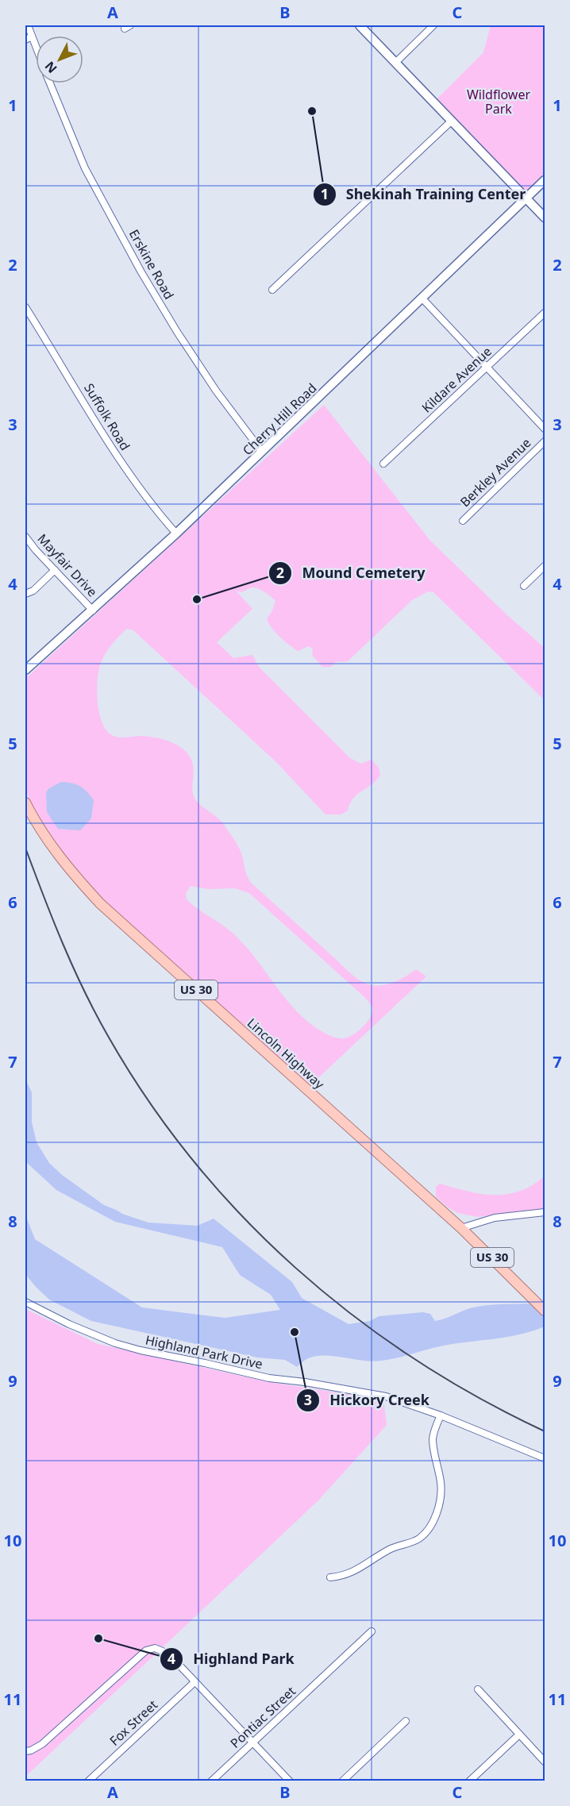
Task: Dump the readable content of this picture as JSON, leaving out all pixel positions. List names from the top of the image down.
{
  "streets": {
    "main road": ["US 30", "Lincoln Highway"],
    "street": [
      "Erskine Road",
      "Kildare Avenue",
      "Suffolk Road",
      "Cherry Hill Road",
      "Berkley Avenue",
      "Mayfair Drive",
      "Highland Park Drive",
      "Pontiac Street",
      "Fox Street"
    ]
  },
  "crossings": [
    ["Erskine Road", "Cherry Hill Road"],
    ["Suffolk Road", "Cherry Hill Road"],
    ["Cherry Hill Road", "Mayfair Drive"]
  ],
  "parks": ["Wildflower Park"],
  "places": [
    "Shekinah Training Center",
    "Mound Cemetery",
    "Hickory Creek",
    "Highland Park"
  ],
  "north": "bottom left",
  "grid": {
    "columns": ["A", "B", "C"],
    "rows": [
      "1",
      "2",
      "3",
      "4",
      "5",
      "6",
      "7",
      "8",
      "9",
      "10",
      "11"
    ]
  }
}
